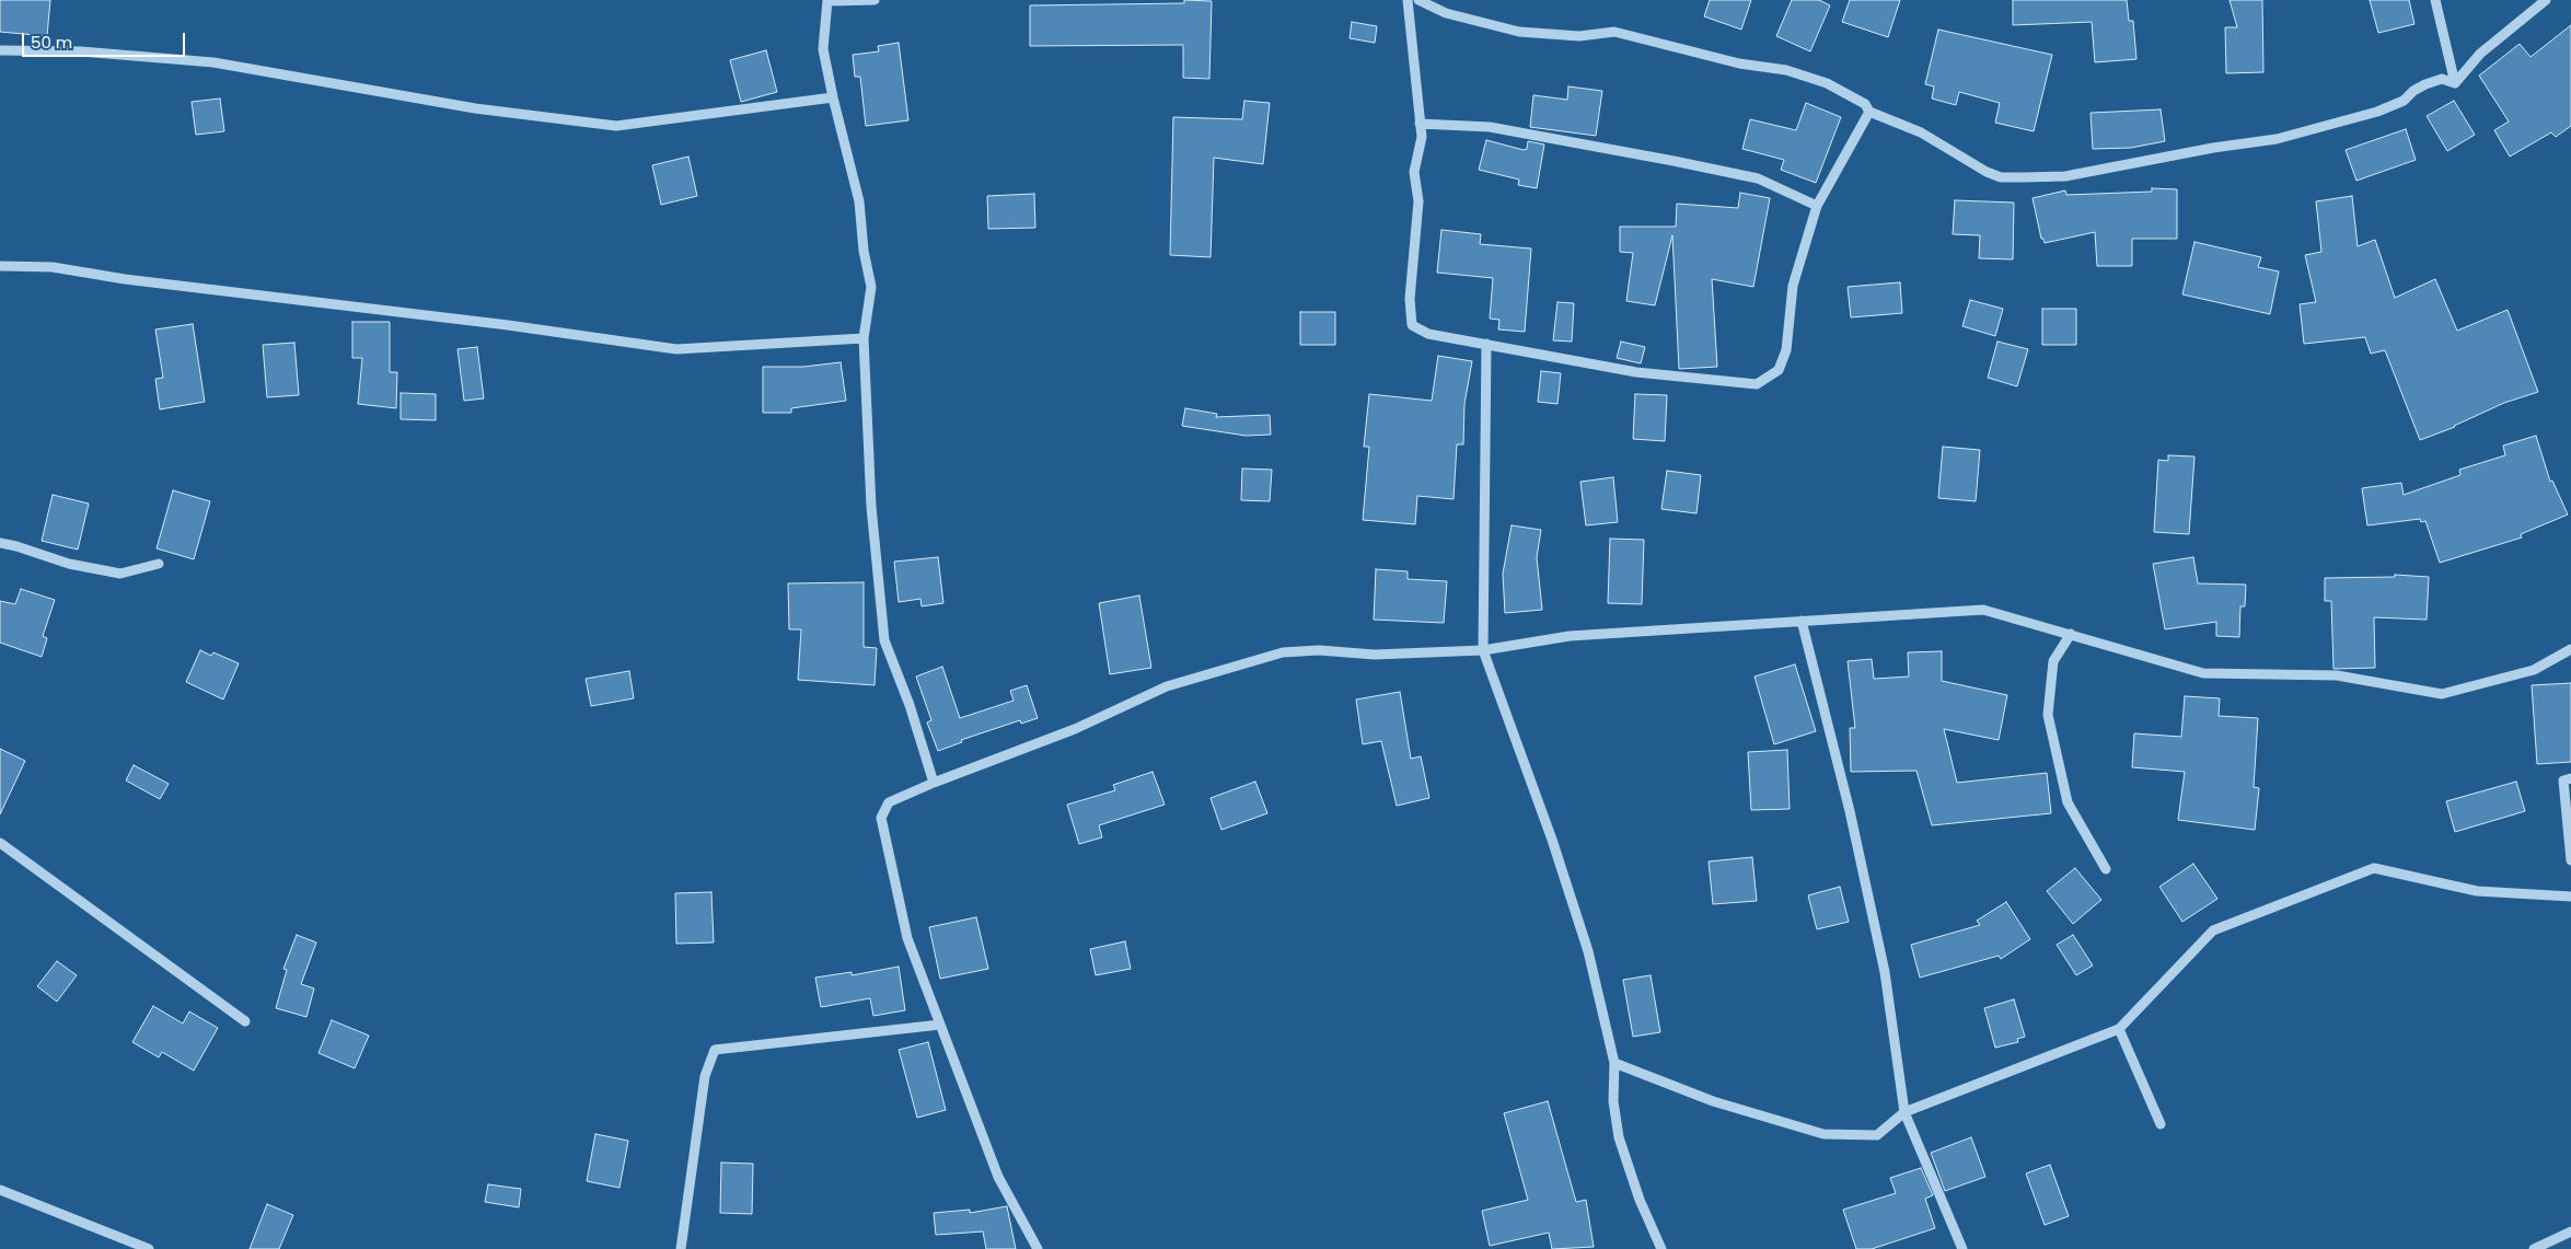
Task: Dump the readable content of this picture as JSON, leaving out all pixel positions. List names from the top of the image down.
{
  "scale_bar": "50 m"
}
